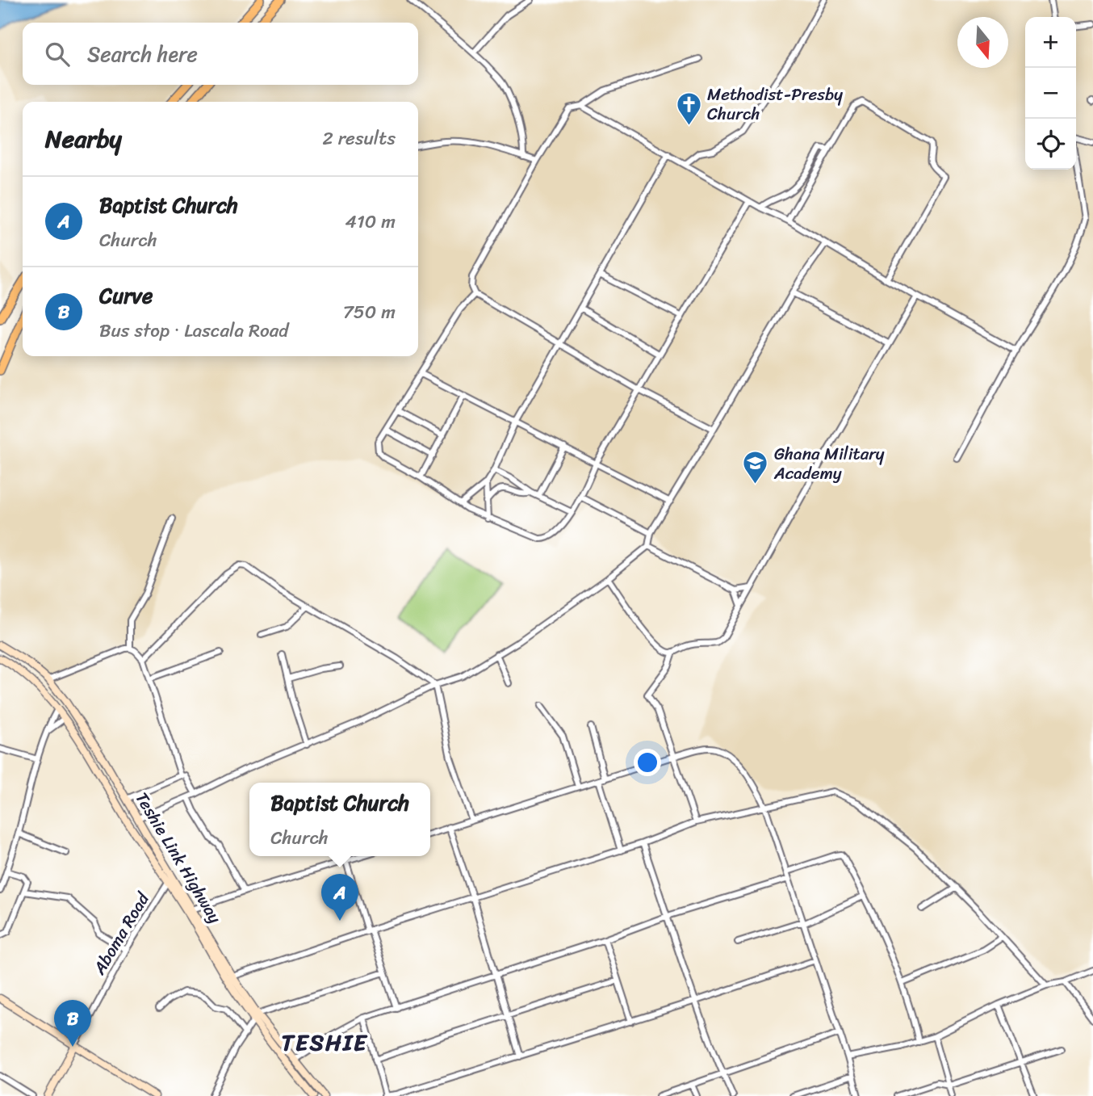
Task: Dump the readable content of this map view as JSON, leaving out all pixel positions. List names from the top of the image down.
{
  "streets": {
    "main road": ["Teshie Link Highway", "Aboma Road"]
  },
  "crossings": [
    ["Teshie Link Highway", "Aboma Road"]
  ],
  "districts": ["TESHIE"],
  "places": {
    "church": ["Methodist-Presby Church"],
    "school or university": ["Ghana Military Academy"]
  },
  "north": "bottom",
  "page": {
    "map_buttons": ["+", "−"],
    "search": "Search here",
    "heading": ["Nearby", "2 results"],
    "list": [
      {
        "mark": "A",
        "name": "Baptist Church",
        "note": "Church",
        "value": "410 m"
      },
      {
        "mark": "B",
        "name": "Curve",
        "note": "Bus stop · Lascala Road",
        "value": "750 m"
      }
    ],
    "popup": ["Baptist Church", "Church"],
    "pins": ["A", "B"]
  }
}
